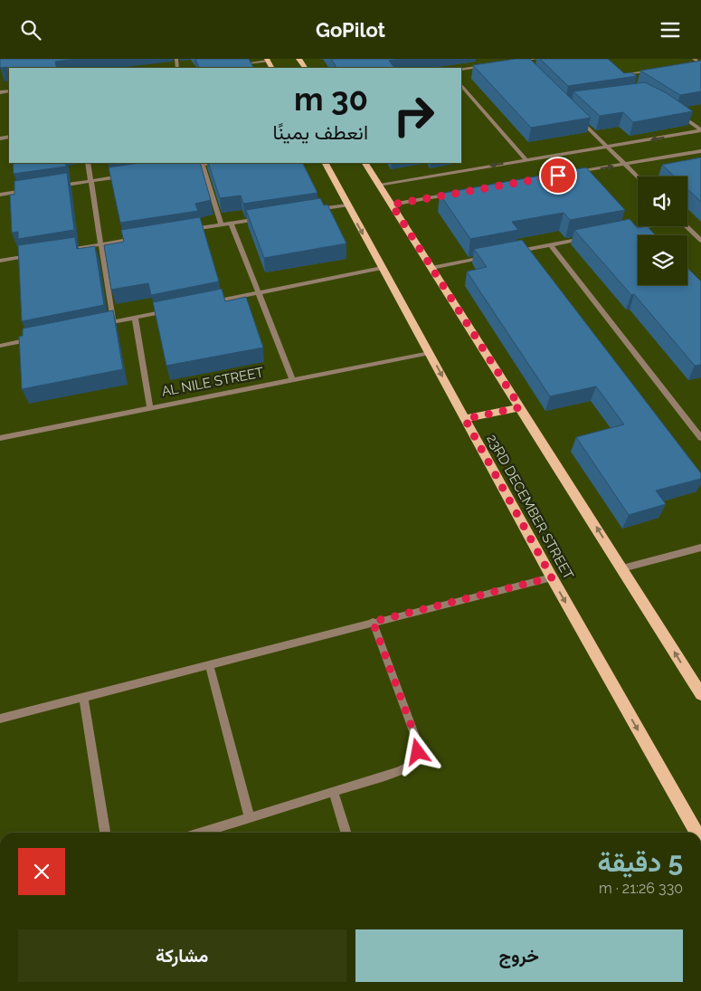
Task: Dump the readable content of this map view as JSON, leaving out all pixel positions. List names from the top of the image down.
{
  "streets": {
    "main road": ["23RD DECEMBER STREET"],
    "street": ["AL NILE STREET"]
  },
  "crossings": [
    ["AL NILE STREET", "23RD DECEMBER STREET"]
  ],
  "page": {
    "header": "GoPilot",
    "turn": ["30 m", "انعطف يمينًا"],
    "heading": ["5 دقيقة", "330 m · 21:26"],
    "buttons": ["خروج", "مشاركة"]
  }
}
